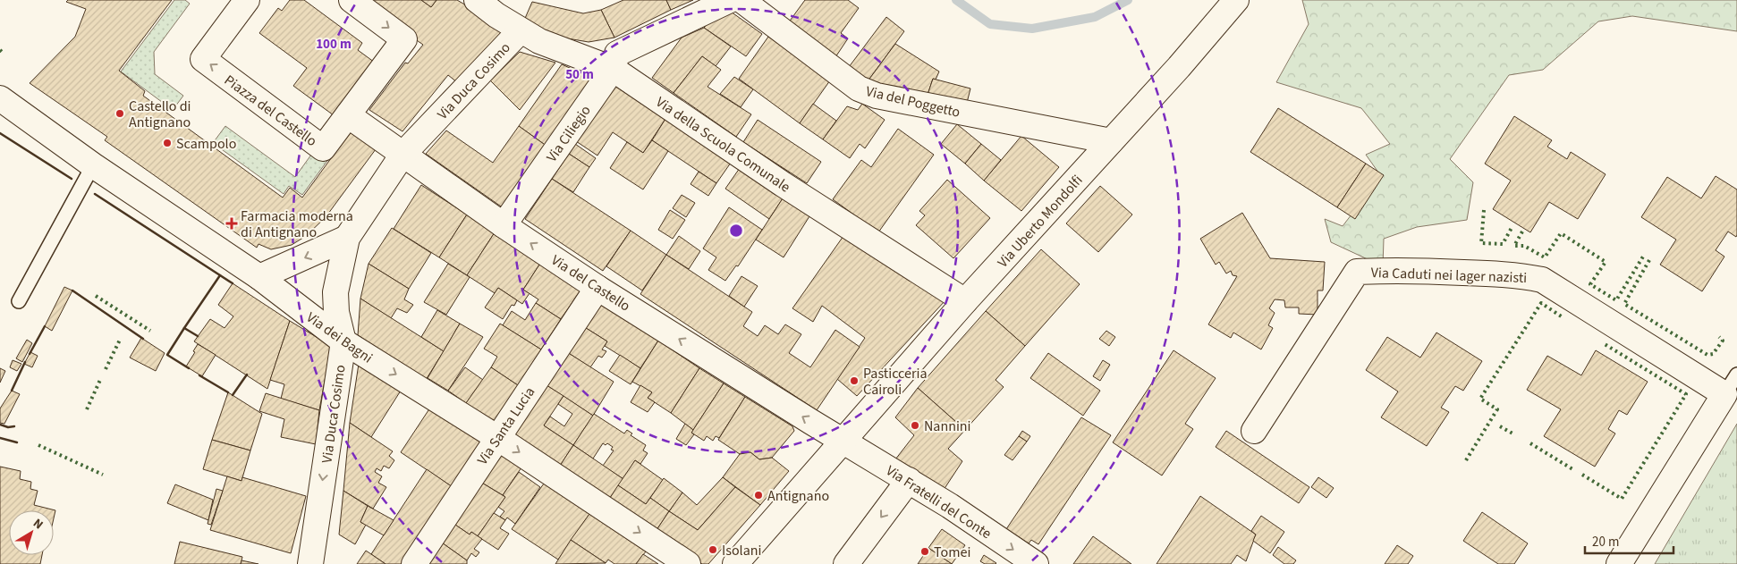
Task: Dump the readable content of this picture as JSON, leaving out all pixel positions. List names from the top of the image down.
{
  "streets": {
    "street": [
      "Via Duca Cosimo",
      "Via del Poggetto",
      "Piazza del Castello",
      "Via Ciliegio",
      "Via della Scuola Comunale",
      "Via Uberto Mondolfi",
      "Via Caduti nei lager nazisti",
      "Via del Castello",
      "Via dei Bagni",
      "Via Santa Lucia",
      "Via Fratelli del Conte"
    ]
  },
  "crossings": [
    ["Via Duca Cosimo", "Via della Scuola Comunale"],
    ["Via Duca Cosimo", "Via del Castello"],
    ["Via Duca Cosimo", "Via dei Bagni"],
    ["Via del Poggetto", "Via Uberto Mondolfi"],
    ["Piazza del Castello", "Via del Castello"],
    ["Via Ciliegio", "Via della Scuola Comunale"],
    ["Via Ciliegio", "Via del Castello"],
    ["Via della Scuola Comunale", "Via Uberto Mondolfi"],
    ["Via Uberto Mondolfi", "Via del Castello"],
    ["Via Uberto Mondolfi", "Via Fratelli del Conte"],
    ["Via del Castello", "Via Santa Lucia"],
    ["Via del Castello", "Via Fratelli del Conte"],
    ["Via dei Bagni", "Via Santa Lucia"]
  ],
  "one_way": [
    "Via Duca Cosimo",
    "Via del Castello",
    "Via dei Bagni",
    "Via Fratelli del Conte"
  ],
  "places": {
    "other": [
      "Castello di Antignano",
      "Scampolo",
      "Pasticceria Cairoli",
      "Nannini",
      "Antignano",
      "Isolani",
      "Tomei"
    ],
    "health": ["Farmacia moderna di Antignano"]
  },
  "scale_bar": "20 m",
  "north": "top right",
  "rings": ["100 m", "50 m"]
}
